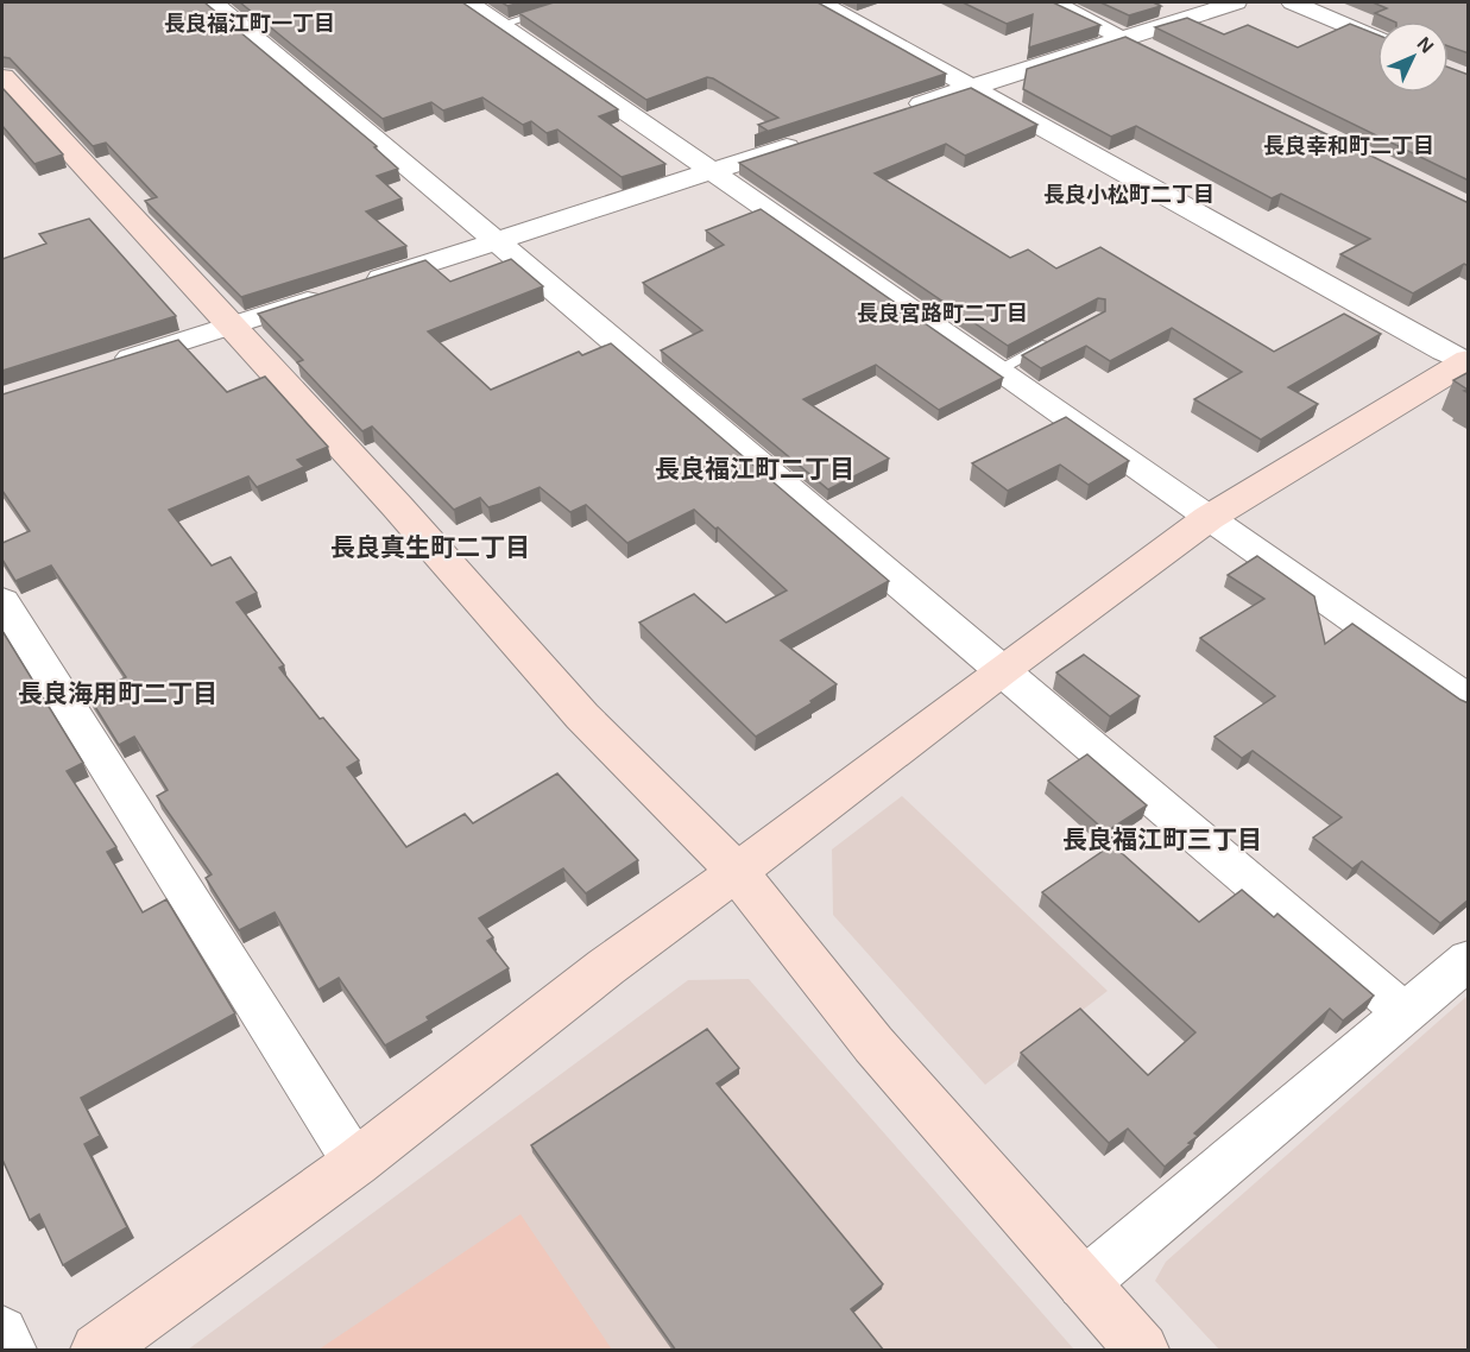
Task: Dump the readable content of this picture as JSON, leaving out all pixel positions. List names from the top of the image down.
{
  "districts": [
    "長良福江町一丁目",
    "長良幸和町二丁目",
    "長良小松町二丁目",
    "長良宮路町二丁目",
    "長良福江町二丁目",
    "長良真生町二丁目",
    "長良海用町二丁目",
    "長良福江町三丁目"
  ],
  "north": "top right"
}
